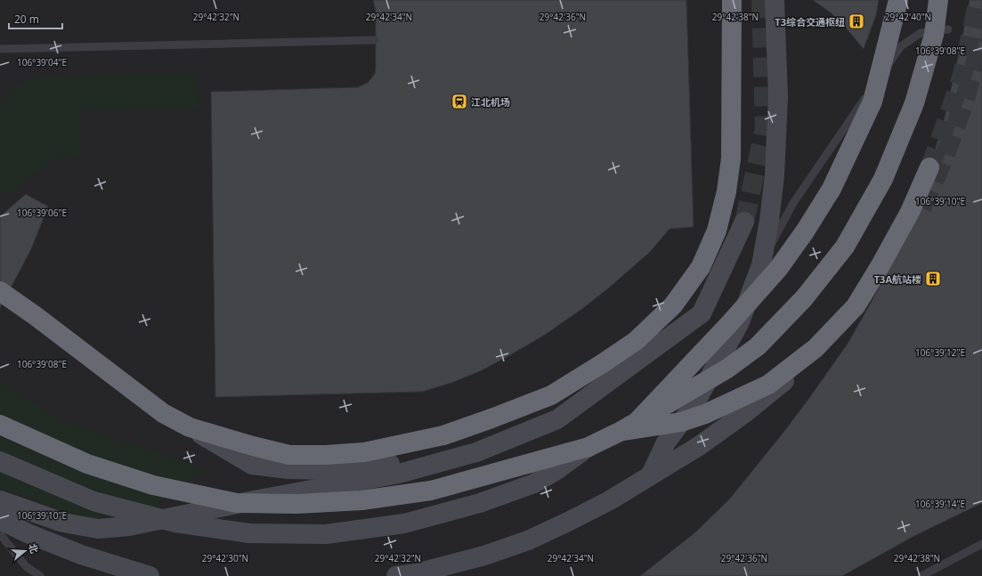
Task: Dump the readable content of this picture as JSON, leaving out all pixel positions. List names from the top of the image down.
{
  "places": {
    "building": ["T3综合交通枢纽", "T3A航站楼"],
    "station": ["江北机场"]
  },
  "scale_bar": "20 m",
  "north": "right",
  "coordinates": [
    "29°42'32\"N",
    "29°42'34\"N",
    "29°42'36\"N",
    "29°42'38\"N",
    "29°42'40\"N",
    "106°39'08\"E",
    "106°39'04\"E",
    "106°39'10\"E",
    "106°39'06\"E",
    "106°39'12\"E",
    "106°39'14\"E",
    "29°42'30\"N"
  ]
}
